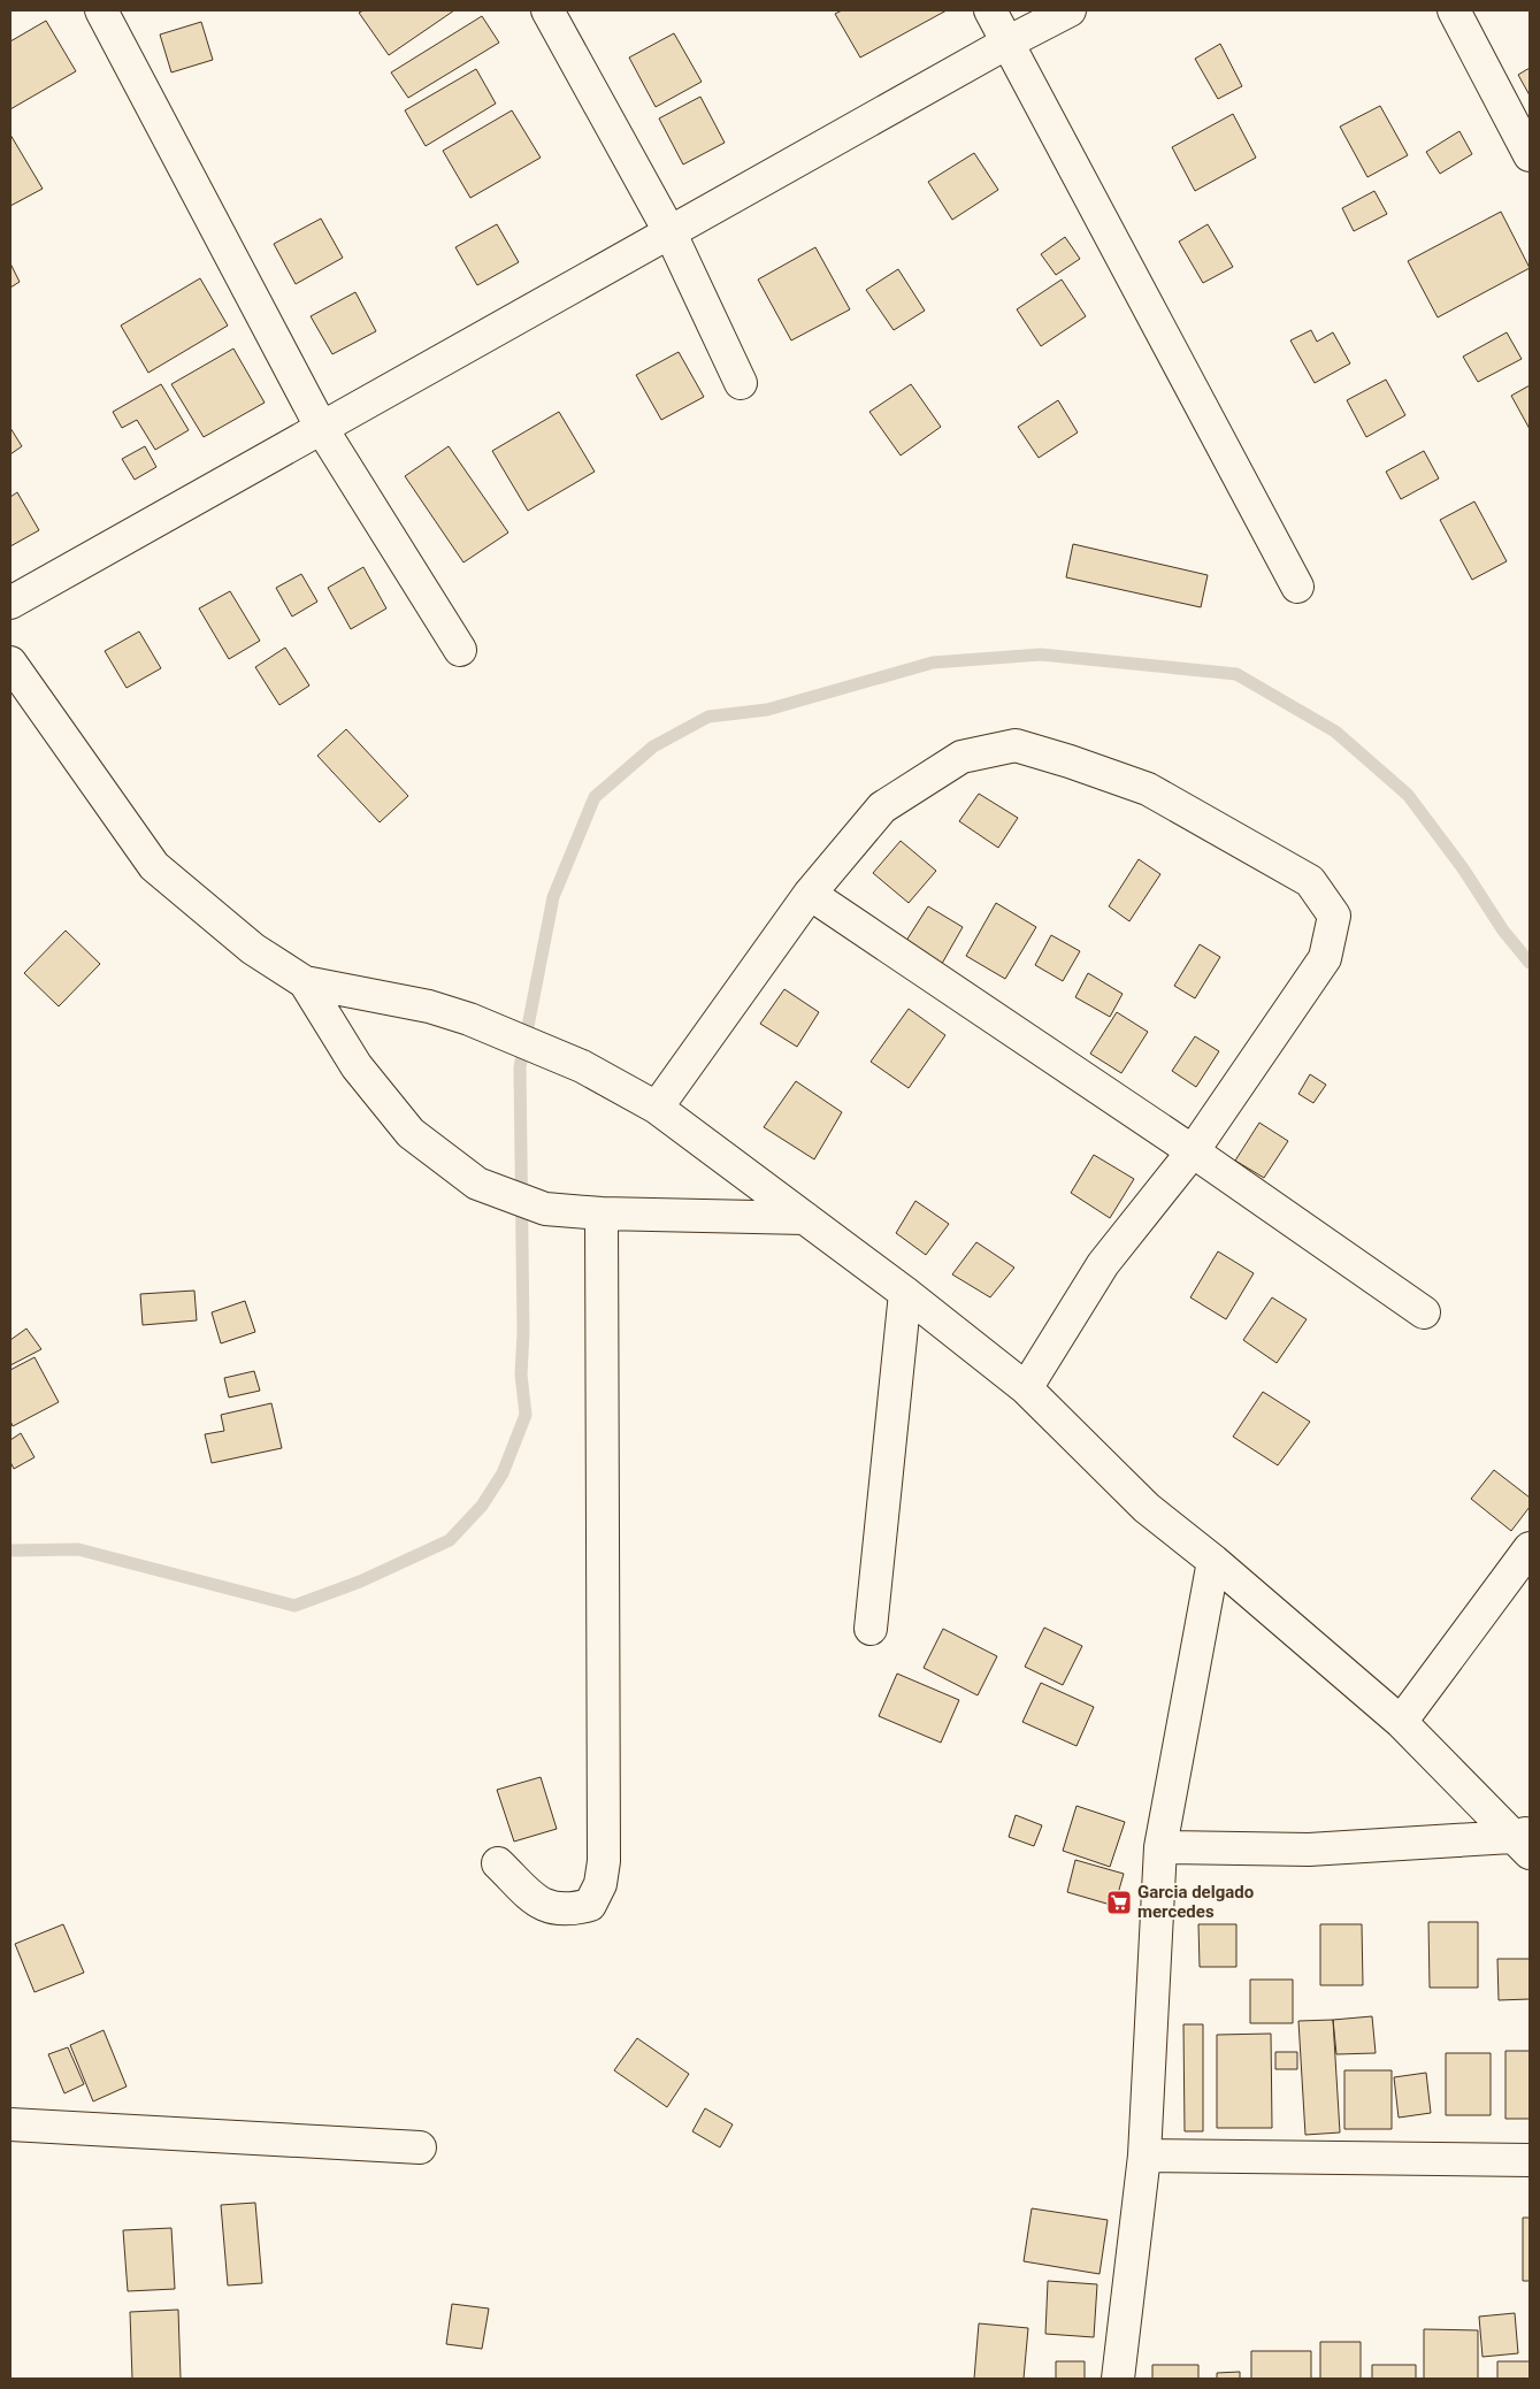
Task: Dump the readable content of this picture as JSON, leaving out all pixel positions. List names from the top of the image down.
{
  "places": {
    "supermarket": ["Garcia delgado mercedes"]
  }
}
